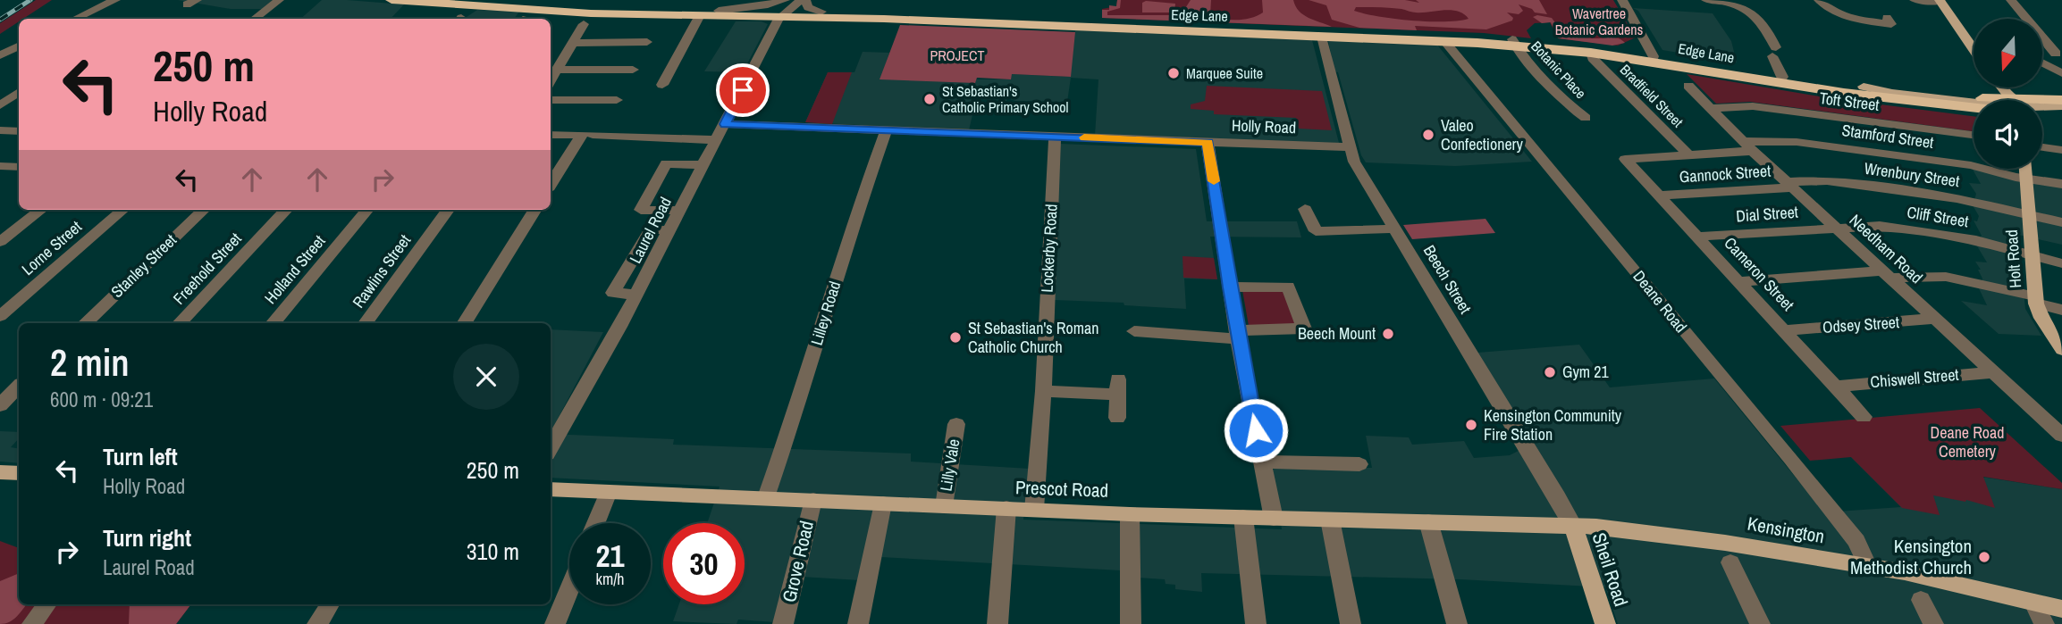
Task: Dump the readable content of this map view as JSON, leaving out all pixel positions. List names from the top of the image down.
{
  "streets": {
    "highway": ["Edge Lane"],
    "main road": [
      "Holt Road",
      "Prescot Road",
      "Kensington",
      "Sheil Road"
    ],
    "street": [
      "Botanic Place",
      "Bradfield Street",
      "Toft Street",
      "Holly Road",
      "Stamford Street",
      "Gannock Street",
      "Wrenbury Street",
      "Dial Street",
      "Cliff Street",
      "Laurel Road",
      "Lorne Street",
      "Lockerby Road",
      "Needham Road",
      "Stanley Street",
      "Freehold Street",
      "Holland Street",
      "Rawlins Street",
      "Cameron Street",
      "Beech Street",
      "Deane Road",
      "Lilley Road",
      "Odsey Street",
      "Chiswell Street",
      "Lilly Vale",
      "Grove Road"
    ]
  },
  "crossings": [
    ["Edge Lane", "Botanic Place"],
    ["Edge Lane", "Bradfield Street"],
    ["Edge Lane", "Laurel Road"],
    ["Edge Lane", "Beech Street"],
    ["Edge Lane", "Deane Road"],
    ["Bradfield Street", "Stamford Street"],
    ["Toft Street", "Needham Road"],
    ["Holly Road", "Laurel Road"],
    ["Holly Road", "Lockerby Road"],
    ["Holly Road", "Beech Street"],
    ["Holly Road", "Lilley Road"],
    ["Stamford Street", "Needham Road"],
    ["Stamford Street", "Holt Road"],
    ["Stamford Street", "Cameron Street"],
    ["Gannock Street", "Wrenbury Street"],
    ["Gannock Street", "Needham Road"],
    ["Gannock Street", "Cameron Street"],
    ["Wrenbury Street", "Needham Road"],
    ["Wrenbury Street", "Holt Road"],
    ["Dial Street", "Cliff Street"],
    ["Dial Street", "Needham Road"],
    ["Dial Street", "Cameron Street"],
    ["Cliff Street", "Needham Road"],
    ["Cliff Street", "Holt Road"],
    ["Lockerby Road", "Prescot Road"],
    ["Needham Road", "Odsey Street"],
    ["Needham Road", "Chiswell Street"],
    ["Cameron Street", "Odsey Street"],
    ["Cameron Street", "Chiswell Street"],
    ["Beech Street", "Prescot Road"],
    ["Beech Street", "Kensington"],
    ["Beech Street", "Sheil Road"],
    ["Deane Road", "Kensington"],
    ["Lilley Road", "Prescot Road"],
    ["Lilly Vale", "Prescot Road"],
    ["Prescot Road", "Kensington"],
    ["Prescot Road", "Grove Road"],
    ["Prescot Road", "Sheil Road"],
    ["Kensington", "Sheil Road"]
  ],
  "parks": ["Wavertree Botanic Gardens", "PROJECT", "Deane Road Cemetery"],
  "places": [
    "Marquee Suite",
    "St Sebastian's Catholic Primary School",
    "Valeo Confectionery",
    "Beech Mount",
    "St Sebastian's Roman Catholic Church",
    "Gym 21",
    "Kensington Community Fire Station",
    "Kensington Methodist Church"
  ],
  "north": "bottom",
  "page": {
    "turn": ["250 m", "Holly Road"],
    "heading": ["2 min", "600 m · 09:21"],
    "list": [
      {
        "name": "Turn left",
        "note": "Holly Road",
        "value": "250 m"
      },
      {
        "name": "Turn right",
        "note": "Laurel Road",
        "value": "310 m"
      }
    ],
    "speed": "21 km/h",
    "limit": "30"
  }
}
